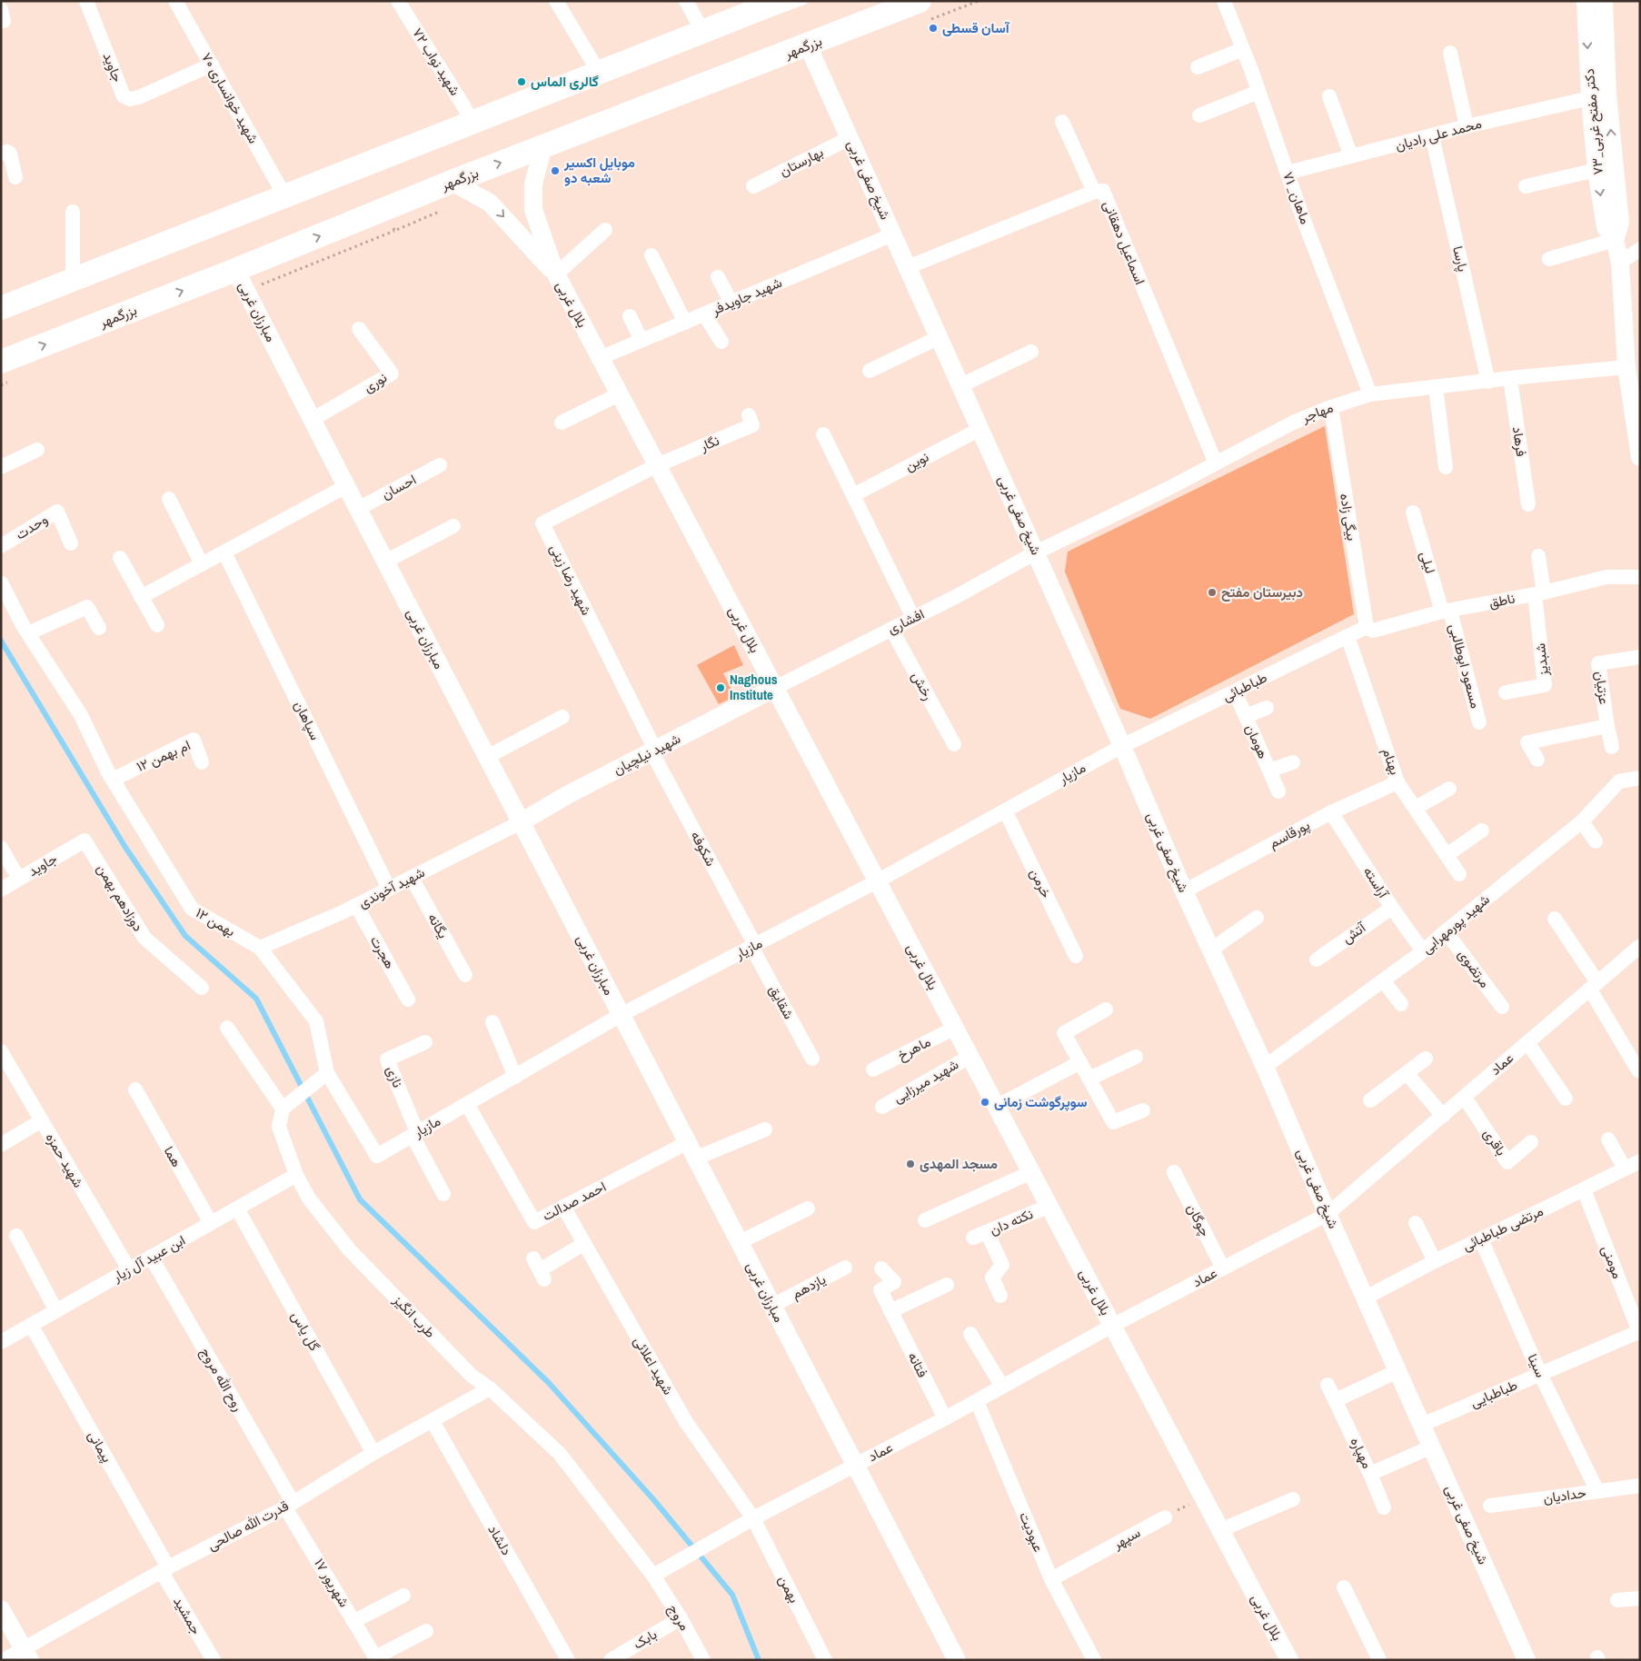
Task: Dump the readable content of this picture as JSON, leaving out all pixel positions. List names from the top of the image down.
{
  "streets": {
    "main road": ["بزرگمهر"],
    "street": [
      "شهید نواب ۷۲",
      "جاوید",
      "شهید خوانساری ۷۰",
      "۷۳_دکتر مفتح غربی",
      "محمد علی رادیان",
      "بهارستان",
      "شیخ صفی غربی",
      "۷۱ _ماهان",
      "اسماعیل دهقانی",
      "پارسا",
      "شهید جاویدفر",
      "بلال غربی",
      "مبارزان غربی",
      "نوری",
      "مهاجر",
      "فرهاد",
      "نگار",
      "نوین",
      "احسان",
      "بیگی زاده",
      "وحدت",
      "لیلی",
      "شهید رضا زینی",
      "ناطق",
      "افشاری",
      "شبدیز",
      "مسعود ابوطالبی",
      "رخش",
      "طباطبائی",
      "عزتیان",
      "سپاهان",
      "هومان",
      "شهید نیلچیان",
      "۱۲ ام بهمن",
      "بهنام",
      "مازیار",
      "پورقاسم",
      "شکوفه",
      "آراسته",
      "خرمن",
      "شهید آخوندی",
      "دوزادهم بهمن",
      "۱۲ بهمن",
      "شهید پورمهرابی",
      "یگانه",
      "آتش",
      "هجرت",
      "مرتضوی",
      "شقایق",
      "ماهرخ",
      "عماد",
      "نازی",
      "شهید میرزایی",
      "باقری",
      "هما",
      "شهید حمزه",
      "احمد صدالت",
      "چوگان",
      "نکته دان",
      "مرتضی طباطبائی",
      "ابن عبید آل زیار",
      "مومنی",
      "یازدهم",
      "طرب انگیز",
      "گل یاس",
      "فتانه",
      "شهید اعلائی",
      "سینا",
      "روح الله مروج",
      "طباطبایی",
      "پیمانی",
      "مهپاره",
      "حدادیان",
      "قدرت الله صالحی",
      "عبودیت",
      "سپهر",
      "دلشاد",
      "۱۷ شهریور",
      "بهمن",
      "جمشید",
      "مروج",
      "بابک"
    ]
  },
  "crossings": [
    ["بزرگمهر", "شیخ صفی غربی"],
    ["بزرگمهر", "مبارزان غربی"],
    ["جاوید", "شهید خوانساری ۷۰"],
    ["جاوید", "دوزادهم بهمن"],
    ["۷۳_دکتر مفتح غربی", "محمد علی رادیان"],
    ["۷۳_دکتر مفتح غربی", "مهاجر"],
    ["محمد علی رادیان", "۷۱ _ماهان"],
    ["محمد علی رادیان", "پارسا"],
    ["بهارستان", "شیخ صفی غربی"],
    ["شیخ صفی غربی", "اسماعیل دهقانی"],
    ["شیخ صفی غربی", "شهید جاویدفر"],
    ["شیخ صفی غربی", "مهاجر"],
    ["شیخ صفی غربی", "نوین"],
    ["شیخ صفی غربی", "افشاری"],
    ["شیخ صفی غربی", "طباطبائی"],
    ["شیخ صفی غربی", "مازیار"],
    ["شیخ صفی غربی", "پورقاسم"],
    ["شیخ صفی غربی", "شهید پورمهرابی"],
    ["شیخ صفی غربی", "عماد"],
    ["شیخ صفی غربی", "مرتضی طباطبائی"],
    ["شیخ صفی غربی", "طباطبایی"],
    ["۷۱ _ماهان", "مهاجر"],
    ["اسماعیل دهقانی", "مهاجر"],
    ["پارسا", "مهاجر"],
    ["شهید جاویدفر", "بلال غربی"],
    ["بلال غربی", "نگار"],
    ["بلال غربی", "شهید رضا زینی"],
    ["بلال غربی", "افشاری"],
    ["بلال غربی", "شهید نیلچیان"],
    ["بلال غربی", "مازیار"],
    ["بلال غربی", "ماهرخ"],
    ["بلال غربی", "عماد"],
    ["بلال غربی", "شهید میرزایی"],
    ["بلال غربی", "نکته دان"],
    ["مبارزان غربی", "نوری"],
    ["مبارزان غربی", "احسان"],
    ["مبارزان غربی", "شهید نیلچیان"],
    ["مبارزان غربی", "مازیار"],
    ["مبارزان غربی", "شهید آخوندی"],
    ["مبارزان غربی", "عماد"],
    ["مبارزان غربی", "احمد صدالت"],
    ["مبارزان غربی", "یازدهم"],
    ["مهاجر", "فرهاد"],
    ["مهاجر", "بیگی زاده"],
    ["مهاجر", "افشاری"],
    ["نگار", "شهید رضا زینی"],
    ["بیگی زاده", "ناطق"],
    ["بیگی زاده", "طباطبائی"],
    ["لیلی", "ناطق"],
    ["لیلی", "مسعود ابوطالبی"],
    ["شهید رضا زینی", "شهید نیلچیان"],
    ["شهید رضا زینی", "شکوفه"],
    ["ناطق", "شبدیز"],
    ["ناطق", "مسعود ابوطالبی"],
    ["ناطق", "طباطبائی"],
    ["افشاری", "رخش"],
    ["افشاری", "شهید نیلچیان"],
    ["طباطبائی", "هومان"],
    ["طباطبائی", "بهنام"],
    ["طباطبائی", "مازیار"],
    ["سپاهان", "شهید آخوندی"],
    ["شهید نیلچیان", "شکوفه"],
    ["شهید نیلچیان", "شهید آخوندی"],
    ["۱۲ ام بهمن", "۱۲ بهمن"],
    ["بهنام", "پورقاسم"],
    ["مازیار", "شکوفه"],
    ["مازیار", "خرمن"],
    ["مازیار", "۱۲ بهمن"],
    ["مازیار", "شقایق"],
    ["مازیار", "نازی"],
    ["مازیار", "احمد صدالت"],
    ["پورقاسم", "آراسته"],
    ["شکوفه", "شقایق"],
    ["آراسته", "شهید پورمهرابی"],
    ["آراسته", "آتش"],
    ["شهید آخوندی", "۱۲ بهمن"],
    ["شهید آخوندی", "یگانه"],
    ["شهید آخوندی", "هجرت"],
    ["شهید پورمهرابی", "مرتضوی"],
    ["عماد", "باقری"],
    ["عماد", "چوگان"],
    ["عماد", "طرب انگیز"],
    ["عماد", "فتانه"],
    ["عماد", "شهید اعلائی"],
    ["عماد", "عبودیت"],
    ["عماد", "بهمن"],
    ["عماد", "مروج"],
    ["هما", "ابن عبید آل زیار"],
    ["شهید حمزه", "ابن عبید آل زیار"],
    ["احمد صدالت", "شهید اعلائی"],
    ["مرتضی طباطبائی", "مومنی"],
    ["مرتضی طباطبائی", "سینا"],
    ["ابن عبید آل زیار", "طرب انگیز"],
    ["ابن عبید آل زیار", "گل یاس"],
    ["ابن عبید آل زیار", "روح الله مروج"],
    ["ابن عبید آل زیار", "پیمانی"],
    ["مومنی", "طباطبایی"],
    ["طرب انگیز", "قدرت الله صالحی"],
    ["طرب انگیز", "مروج"],
    ["گل یاس", "قدرت الله صالحی"],
    ["شهید اعلائی", "بهمن"],
    ["سینا", "طباطبایی"],
    ["سینا", "حدادیان"],
    ["روح الله مروج", "قدرت الله صالحی"],
    ["روح الله مروج", "۱۷ شهریور"],
    ["پیمانی", "قدرت الله صالحی"],
    ["پیمانی", "جمشید"],
    ["قدرت الله صالحی", "دلشاد"],
    ["قدرت الله صالحی", "۱۷ شهریور"],
    ["قدرت الله صالحی", "جمشید"],
    ["عبودیت", "سپهر"],
    ["مروج", "بابک"]
  ],
  "places": [
    "آسان قسطی",
    "گالری الماس",
    "موبایل اکسیر شعبه دو",
    "دبیرستان مفتح",
    "Naghous Institute",
    "سوپرگوشت زمانی",
    "مسجد المهدی"
  ]
}
